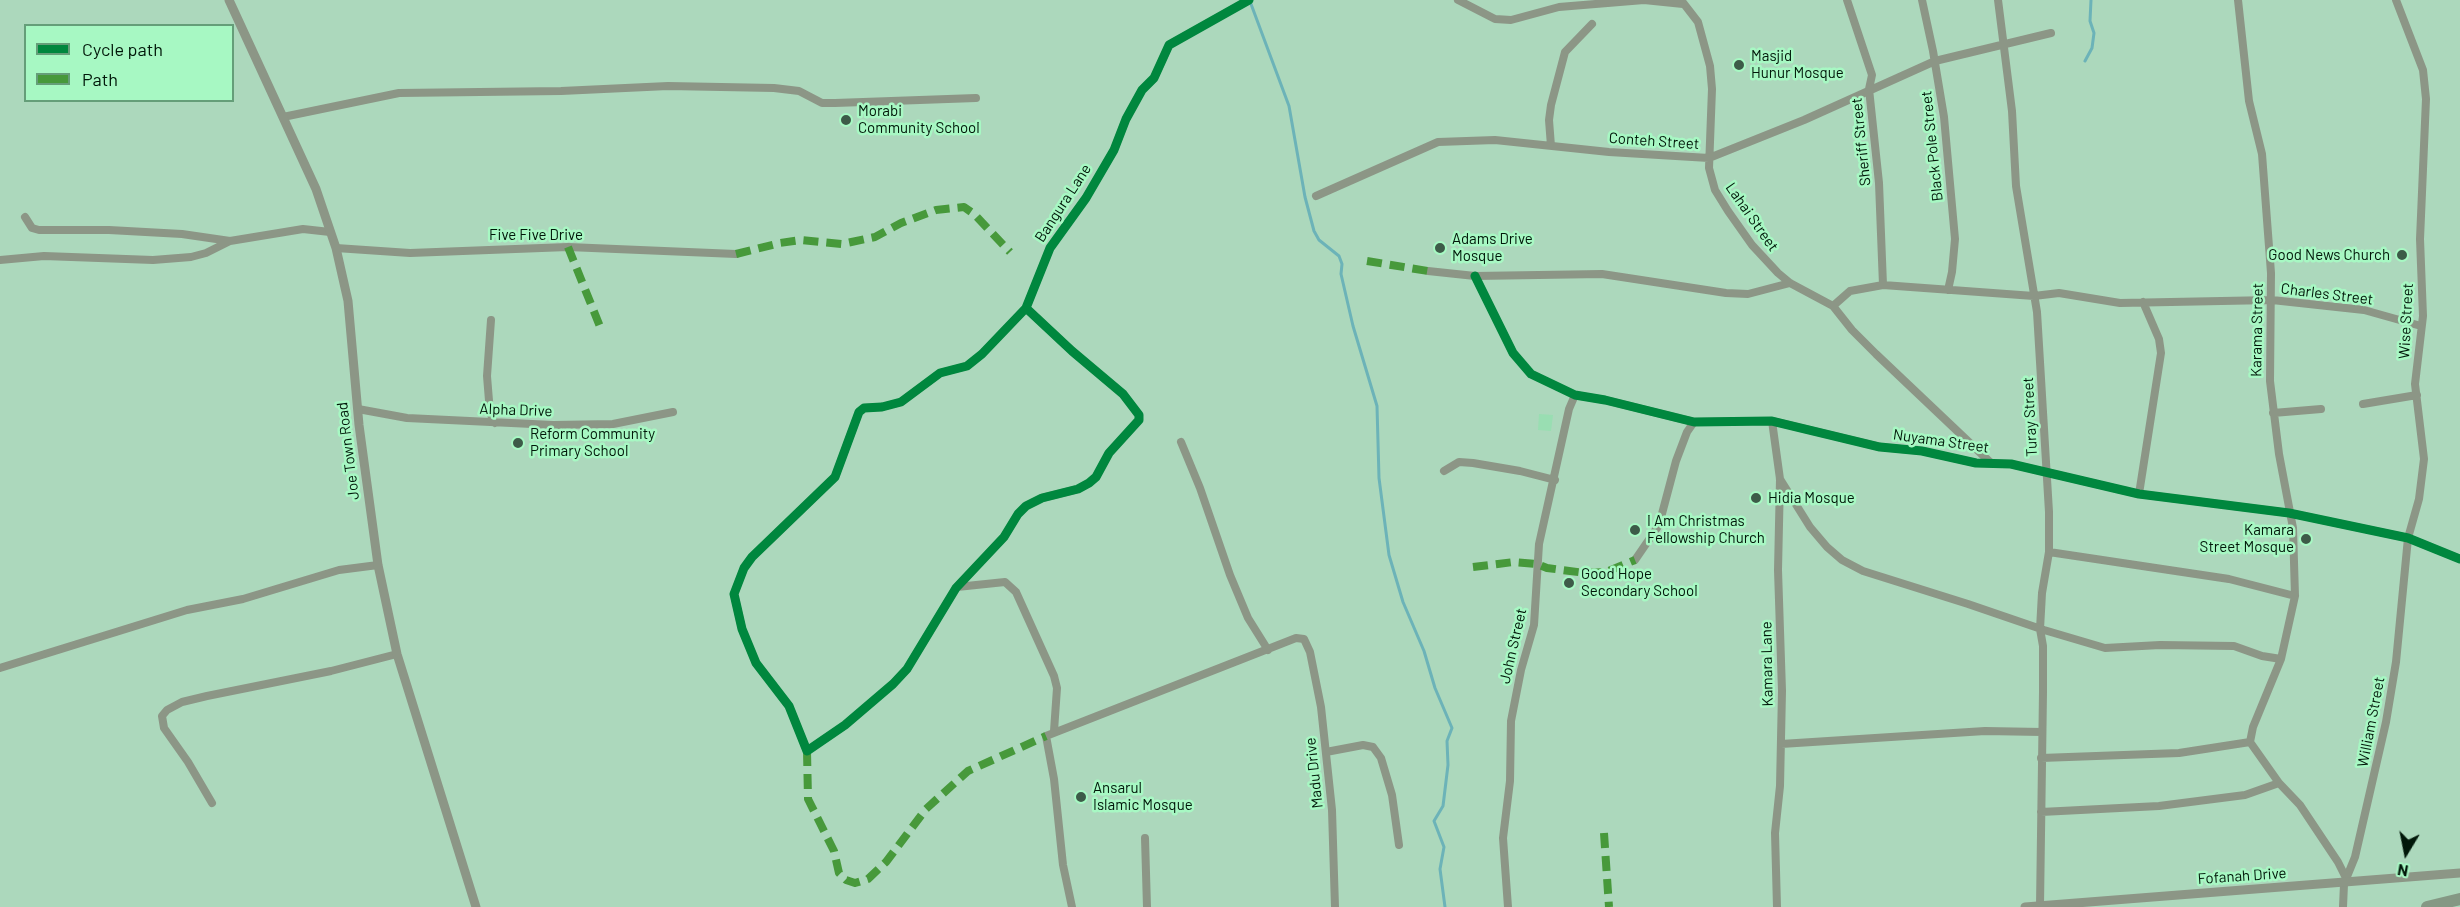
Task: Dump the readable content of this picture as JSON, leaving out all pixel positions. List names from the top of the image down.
{
  "streets": {
    "street": [
      "Conteh Street",
      "Sheriff Street",
      "Black Pole Street",
      "Bangura Lane",
      "Lahai Street",
      "Five Five Drive",
      "Charles Street",
      "Wise Street",
      "Karama Street",
      "Alpha Drive",
      "Turay Street",
      "Nuyama Street",
      "Joe Town Road",
      "John Street",
      "Kamara Lane",
      "William Street",
      "Madu Drive",
      "Fofanah Drive"
    ]
  },
  "crossings": [
    ["Conteh Street", "Sheriff Street"],
    ["Conteh Street", "Black Pole Street"],
    ["Conteh Street", "Lahai Street"],
    ["Conteh Street", "Turay Street"],
    ["Sheriff Street", "Charles Street"],
    ["Black Pole Street", "Charles Street"],
    ["Lahai Street", "Charles Street"],
    ["Lahai Street", "Nuyama Street"],
    ["Five Five Drive", "Joe Town Road"],
    ["Charles Street", "Wise Street"],
    ["Charles Street", "Karama Street"],
    ["Charles Street", "Turay Street"],
    ["Wise Street", "Nuyama Street"],
    ["Wise Street", "William Street"],
    ["Karama Street", "Nuyama Street"],
    ["Alpha Drive", "Joe Town Road"],
    ["Turay Street", "Nuyama Street"],
    ["Turay Street", "Fofanah Drive"],
    ["Nuyama Street", "John Street"],
    ["Nuyama Street", "Kamara Lane"],
    ["Nuyama Street", "William Street"],
    ["William Street", "Fofanah Drive"]
  ],
  "places": [
    "Masjid Hunur Mosque",
    "Morabi Community School",
    "Adams Drive Mosque",
    "Good News Church",
    "Reform Community Primary School",
    "Hidia Mosque",
    "I Am Christmas Fellowship Church",
    "Kamara Street Mosque",
    "Good Hope Secondary School",
    "Ansarul Islamic Mosque"
  ],
  "legend": ["Cycle path", "Path"],
  "north": "bottom"
}
